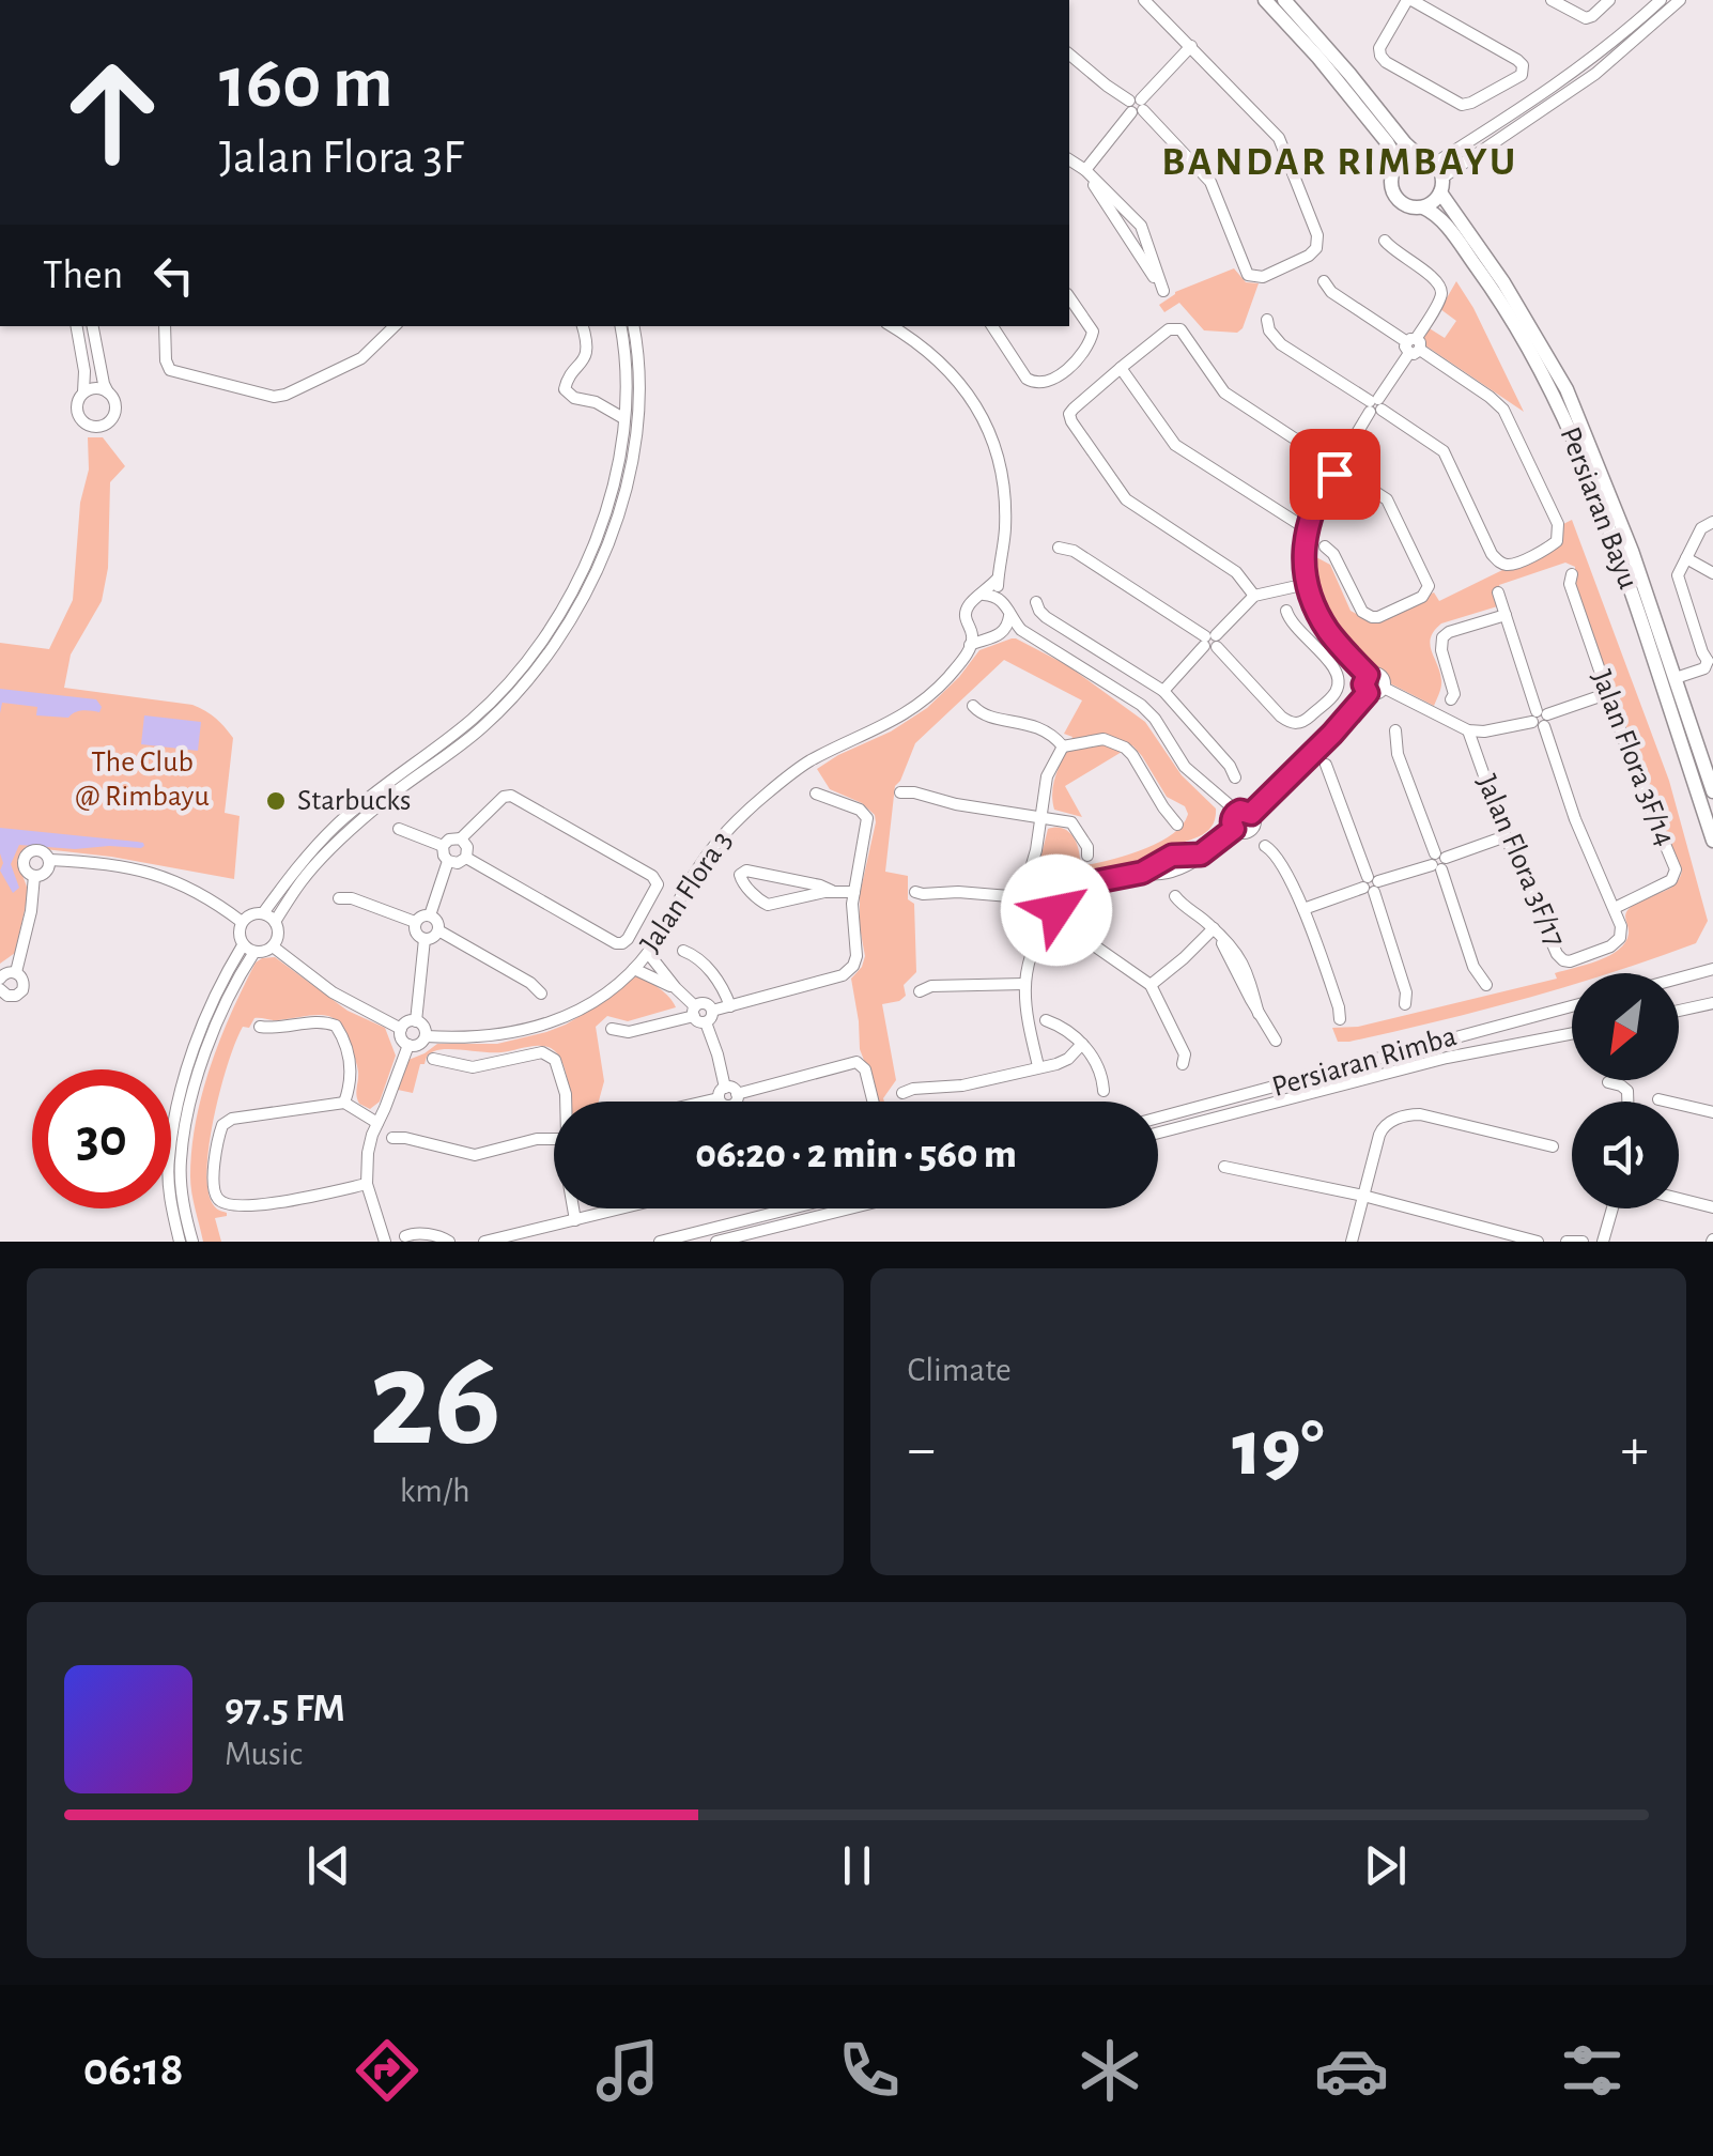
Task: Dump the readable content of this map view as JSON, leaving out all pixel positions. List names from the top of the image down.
{
  "streets": {
    "main road": ["Persiaran Bayu"],
    "street": [
      "Jalan Flora 3F/14",
      "Jalan Flora 3F/17",
      "Jalan Flora 3",
      "Persiaran Rimba"
    ]
  },
  "crossings": [
    ["Jalan Flora 3F/14", "Jalan Flora 3F/17"]
  ],
  "districts": ["BANDAR RIMBAYU"],
  "parks": ["The Club @ Rimbayu"],
  "places": ["Starbucks"],
  "north": "bottom left",
  "page": {
    "turn": ["160 m", "Jalan Flora 3F"],
    "then": "Then",
    "limit": "30",
    "trip": "06:20 · 2 min · 560 m",
    "tile": [
      ["26", "km/h"],
      "Climate"
    ],
    "heat": ["−", "19°", "+"],
    "song": ["97.5 FM", "Music"],
    "tabs": "06:18"
  }
}
